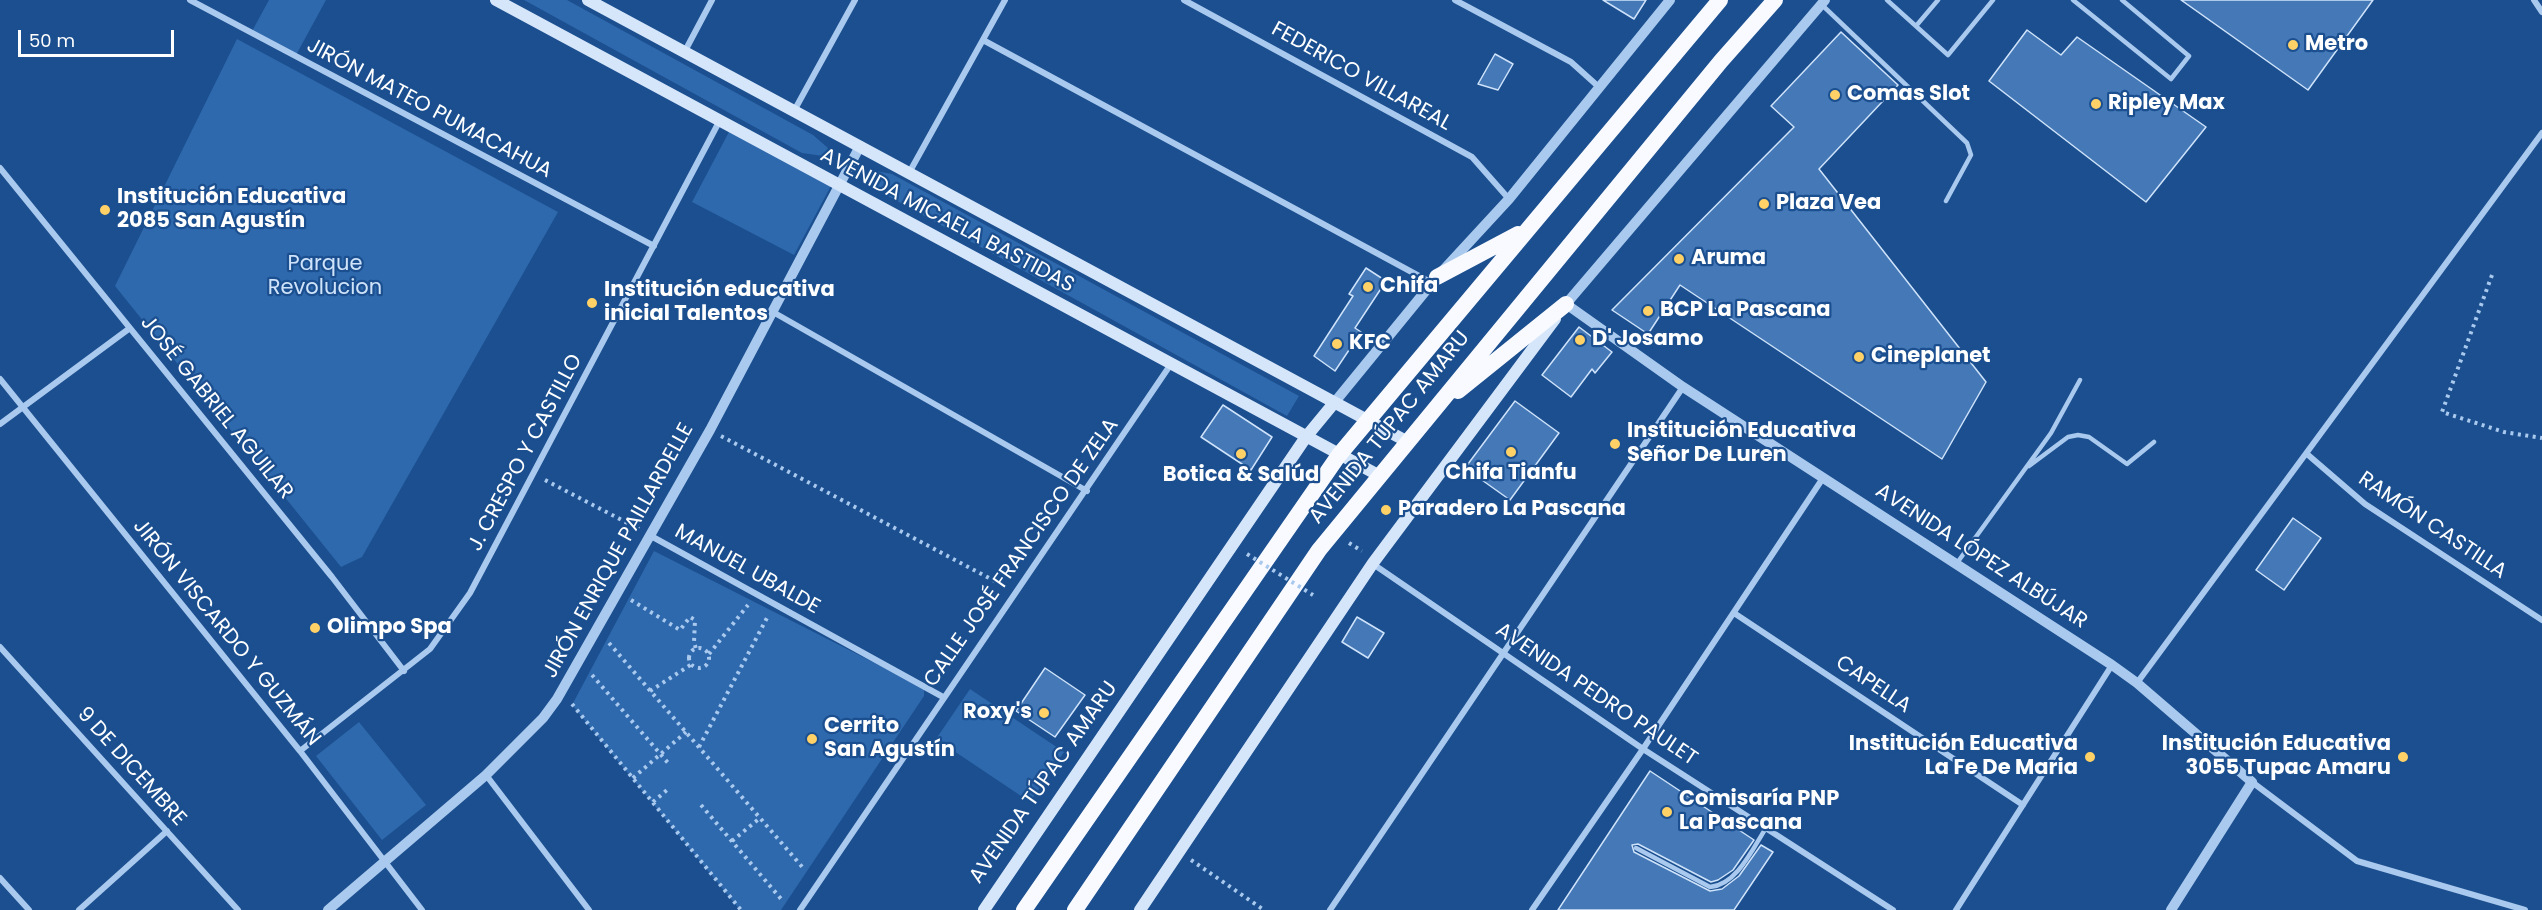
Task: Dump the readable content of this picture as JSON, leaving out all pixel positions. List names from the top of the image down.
{
  "streets": {
    "highway": ["AVENIDA TÚPAC AMARU"],
    "main road": ["AVENIDA MICAELA BASTIDAS"],
    "street": [
      "FEDERICO VILLAREAL",
      "JIRÓN MATEO PUMACAHUA",
      "JOSÉ GABRIEL AGUILAR",
      "J. CRESPO Y CASTILLO",
      "RAMÓN CASTILLA",
      "JIRÓN ENRIQUE PAILLARDELLE",
      "CALLE JOSÉ FRANCISCO DE ZELA",
      "AVENIDA LÓPEZ ALBÚJAR",
      "MANUEL UBALDE",
      "JIRÓN VISCARDO Y GUZMÁN",
      "CAPELLA",
      "AVENIDA PEDRO PAULET",
      "9 DE DICEMBRE"
    ]
  },
  "crossings": [
    ["FEDERICO VILLAREAL", "AVENIDA TÚPAC AMARU"],
    ["JIRÓN MATEO PUMACAHUA", "J. CRESPO Y CASTILLO"],
    ["AVENIDA MICAELA BASTIDAS", "AVENIDA TÚPAC AMARU"],
    ["AVENIDA MICAELA BASTIDAS", "J. CRESPO Y CASTILLO"],
    ["AVENIDA MICAELA BASTIDAS", "JIRÓN ENRIQUE PAILLARDELLE"],
    ["AVENIDA MICAELA BASTIDAS", "CALLE JOSÉ FRANCISCO DE ZELA"],
    ["JOSÉ GABRIEL AGUILAR", "J. CRESPO Y CASTILLO"],
    ["J. CRESPO Y CASTILLO", "MANUEL UBALDE"],
    ["J. CRESPO Y CASTILLO", "JIRÓN VISCARDO Y GUZMÁN"],
    ["JIRÓN ENRIQUE PAILLARDELLE", "MANUEL UBALDE"],
    ["JIRÓN ENRIQUE PAILLARDELLE", "JIRÓN VISCARDO Y GUZMÁN"],
    ["CALLE JOSÉ FRANCISCO DE ZELA", "MANUEL UBALDE"]
  ],
  "parks": ["Parque Revolucion"],
  "places": [
    "Metro",
    "Comas Slot",
    "Ripley Max",
    "Plaza Vea",
    "Institución Educativa 2085 San Agustín",
    "Aruma",
    "Chifa",
    "Institución educativa inicial Talentos",
    "BCP La Pascana",
    "D' Josamo",
    "KFC",
    "Cineplanet",
    "Institución Educativa Señor De Luren",
    "Chifa Tianfu",
    "Botica & Salúd",
    "Paradero La Pascana",
    "Olimpo Spa",
    "Roxy's",
    "Cerrito San Agustín",
    "Institución Educativa La Fe De Maria",
    "Institución Educativa 3055 Tupac Amaru",
    "Comisaría PNP La Pascana"
  ],
  "scale_bar": "50 m"
}
